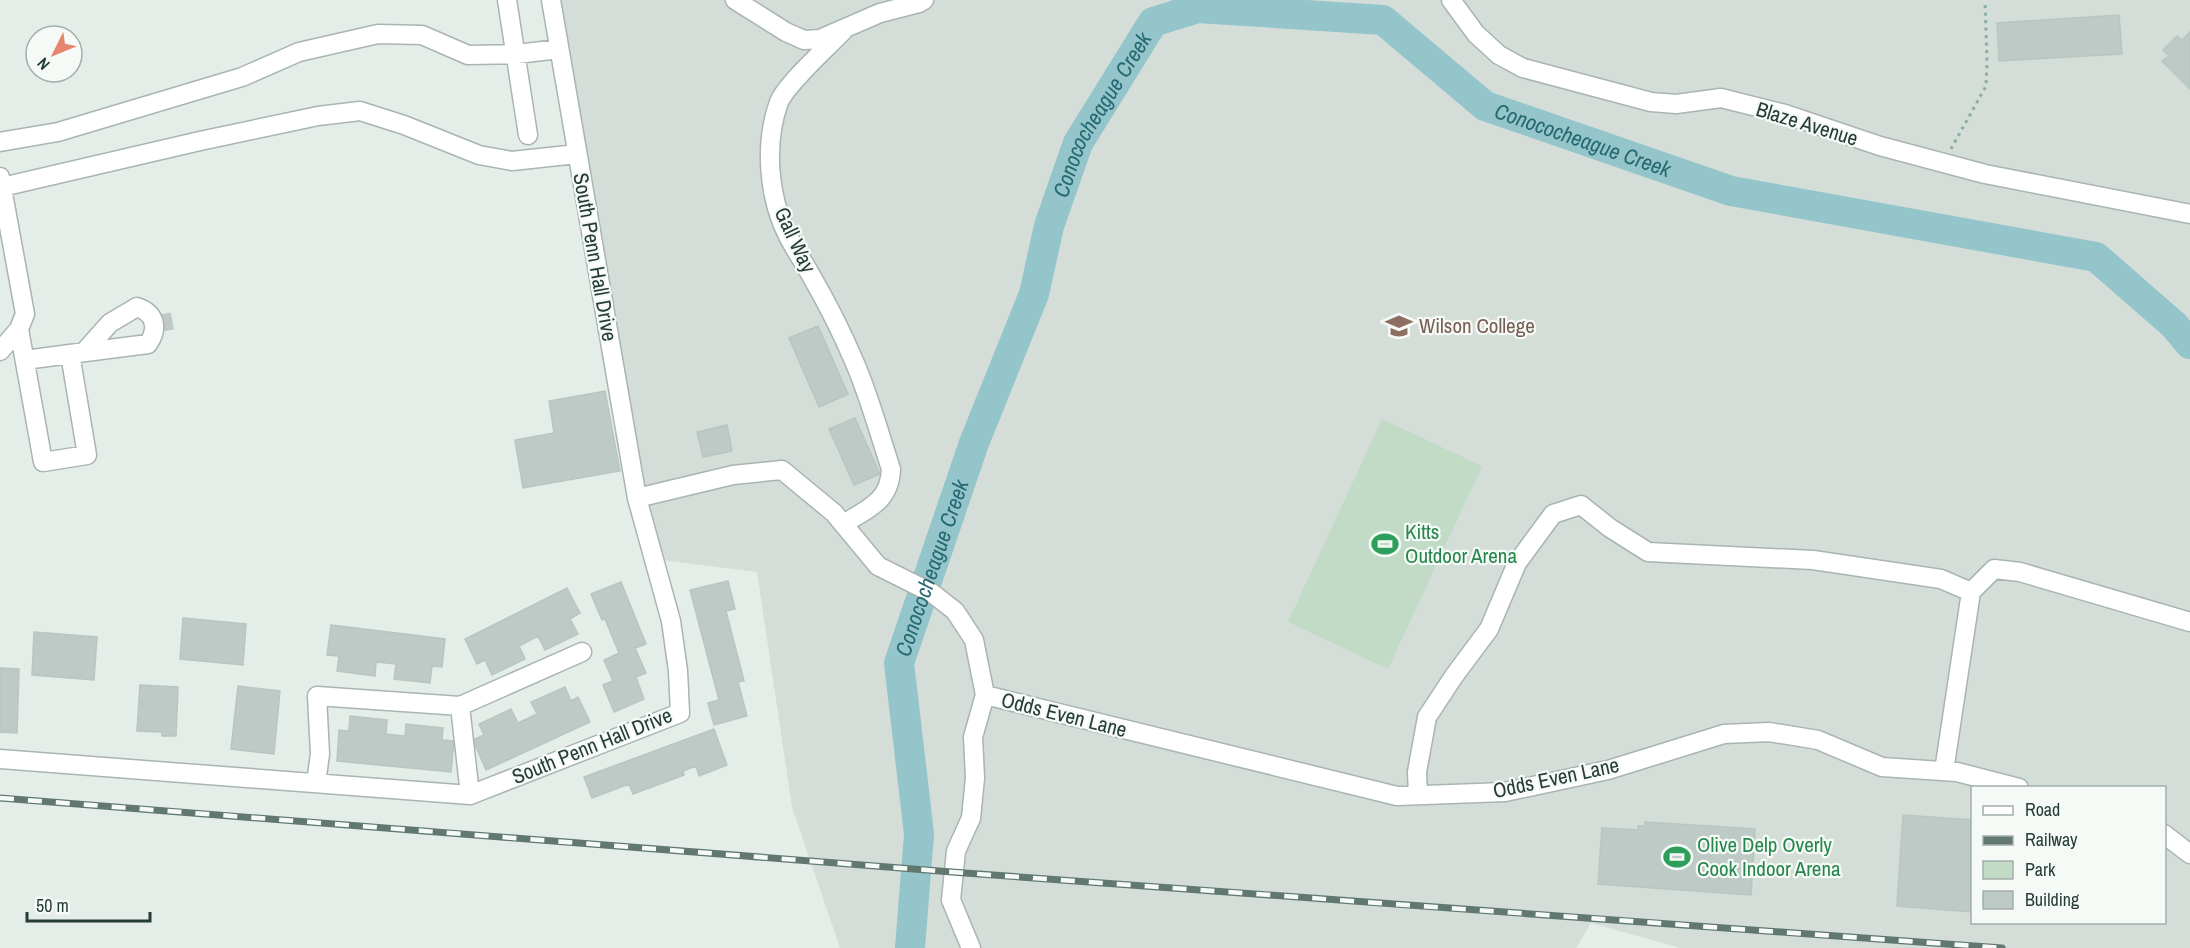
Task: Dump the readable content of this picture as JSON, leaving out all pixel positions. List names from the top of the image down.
{
  "streets": {
    "street": [
      "Blaze Avenue",
      "Gall Way",
      "South Penn Hall Drive",
      "Odds Even Lane"
    ]
  },
  "water": ["Conococheague Creek"],
  "places": {
    "school or university": ["Wilson College"],
    "sports": ["Kitts Outdoor Arena", "Olive Delp Overly Cook Indoor Arena"]
  },
  "legend": [
    "Road",
    "Railway",
    "Park",
    "Building"
  ],
  "scale_bar": "50 m",
  "north": "bottom left"
}
